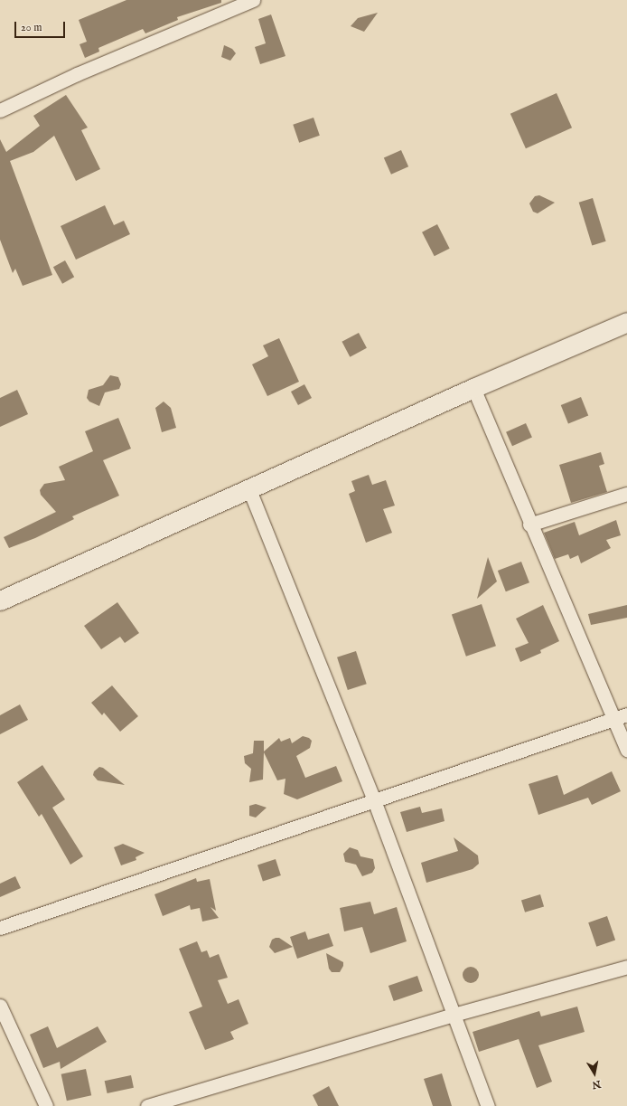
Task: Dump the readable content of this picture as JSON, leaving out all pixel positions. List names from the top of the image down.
{
  "scale_bar": "20 m",
  "north": "bottom"
}
